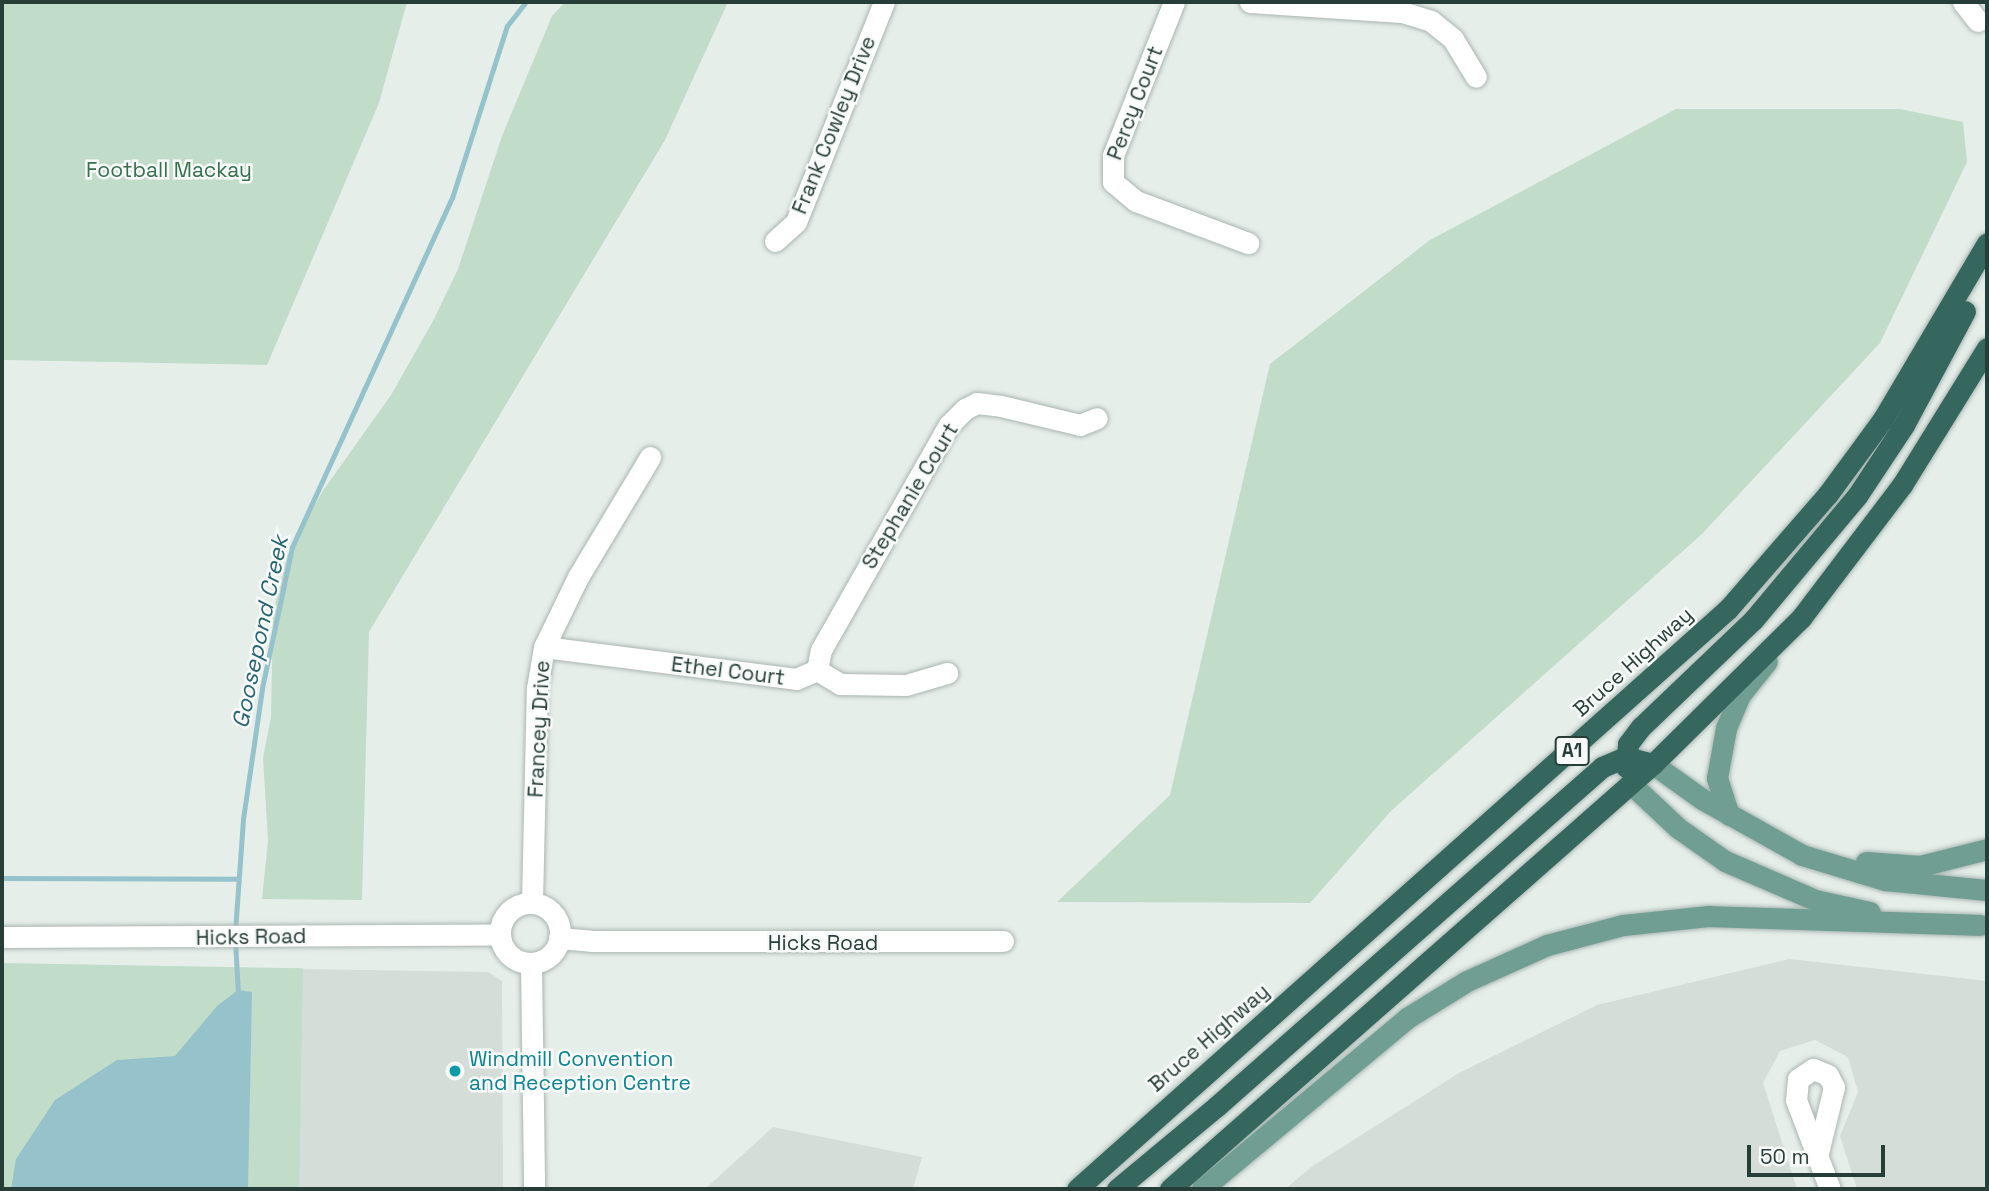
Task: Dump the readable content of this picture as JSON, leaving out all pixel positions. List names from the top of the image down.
{
  "streets": {
    "highway": ["Bruce Highway", "A1"],
    "street": [
      "Percy Court",
      "Frank Cowley Drive",
      "Stephanie Court",
      "Ethel Court",
      "Francey Drive",
      "Hicks Road"
    ]
  },
  "crossings": [
    ["Stephanie Court", "Ethel Court"],
    ["Ethel Court", "Francey Drive"],
    ["Francey Drive", "Hicks Road"]
  ],
  "water": ["Goosepond Creek"],
  "parks": ["Football Mackay"],
  "places": ["Windmill Convention and Reception Centre"],
  "scale_bar": "50 m"
}
